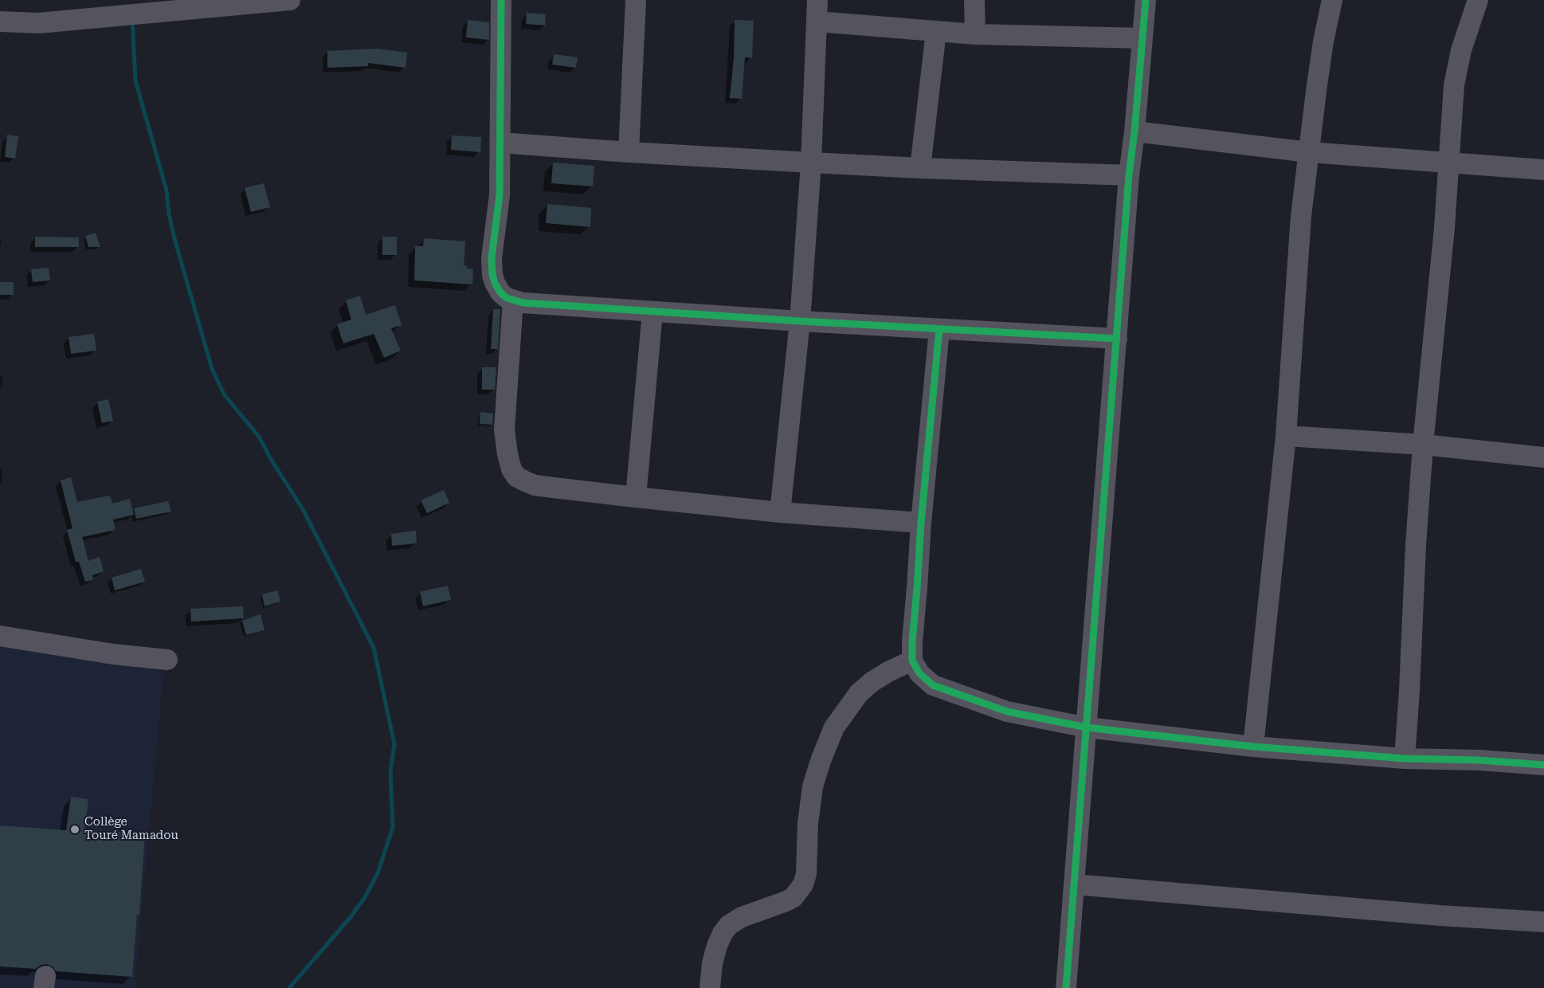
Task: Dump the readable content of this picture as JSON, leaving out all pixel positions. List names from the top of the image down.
{
  "places": ["Collège Touré Mamadou"]
}
